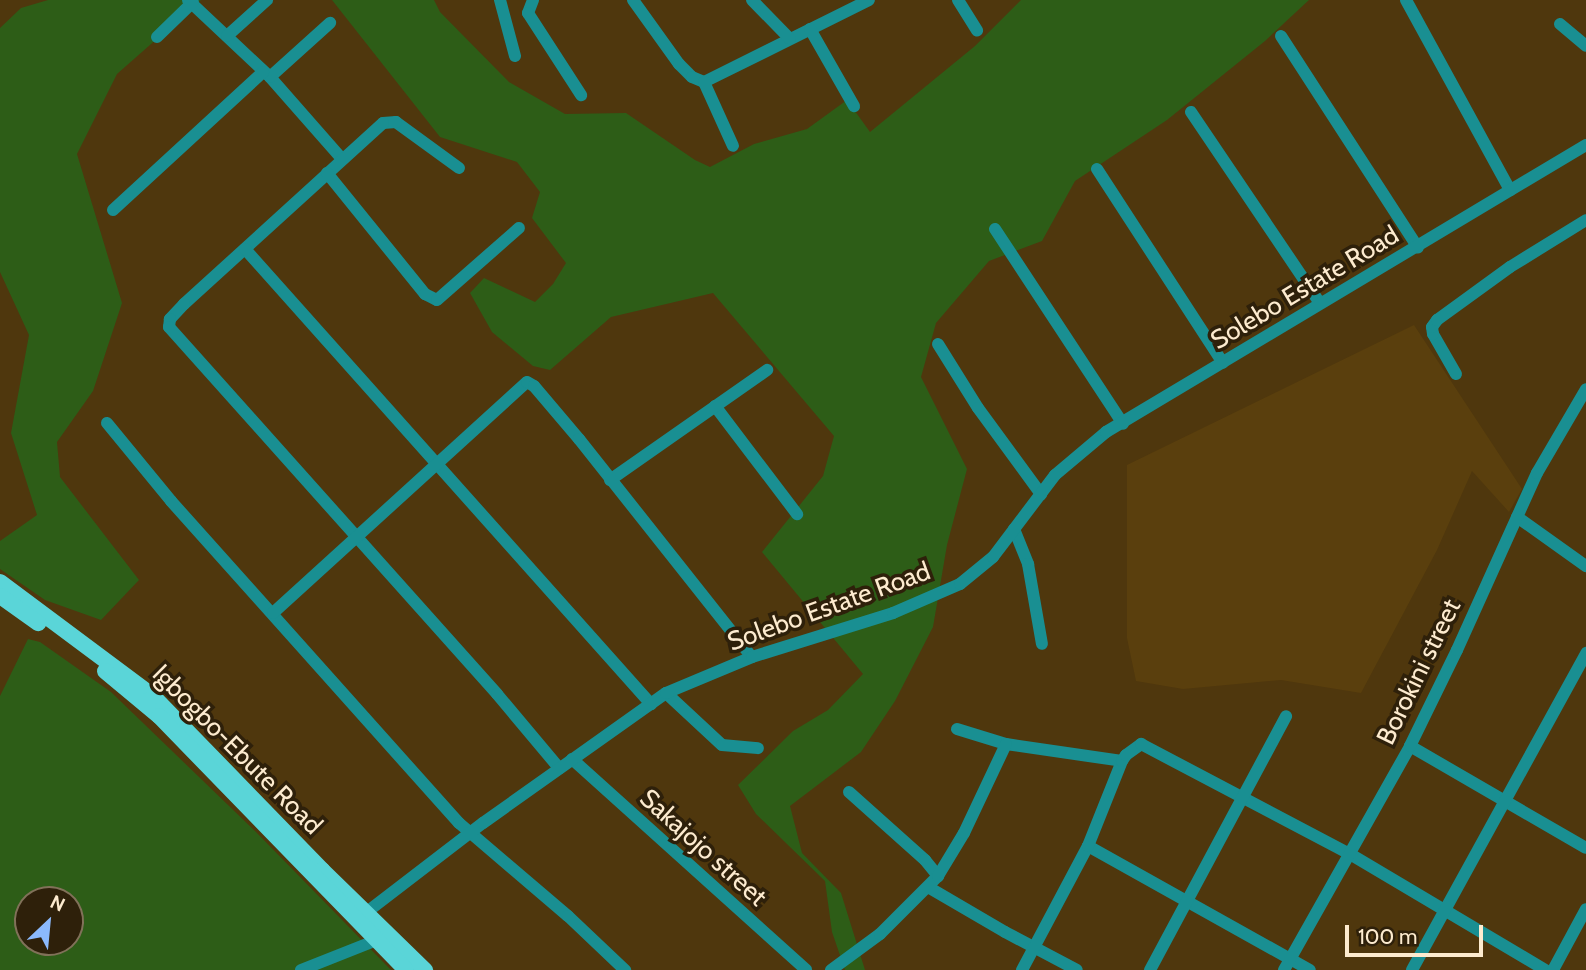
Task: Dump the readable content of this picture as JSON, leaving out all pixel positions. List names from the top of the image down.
{
  "streets": {
    "main road": ["Igbogbo-Ebute Road"],
    "street": ["Solebo Estate Road", "Borokini street", "Sakajojo street"]
  },
  "crossings": [
    ["Solebo Estate Road", "Igbogbo-Ebute Road"],
    ["Solebo Estate Road", "Sakajojo street"]
  ],
  "scale_bar": "100 m",
  "north": "top right"
}
